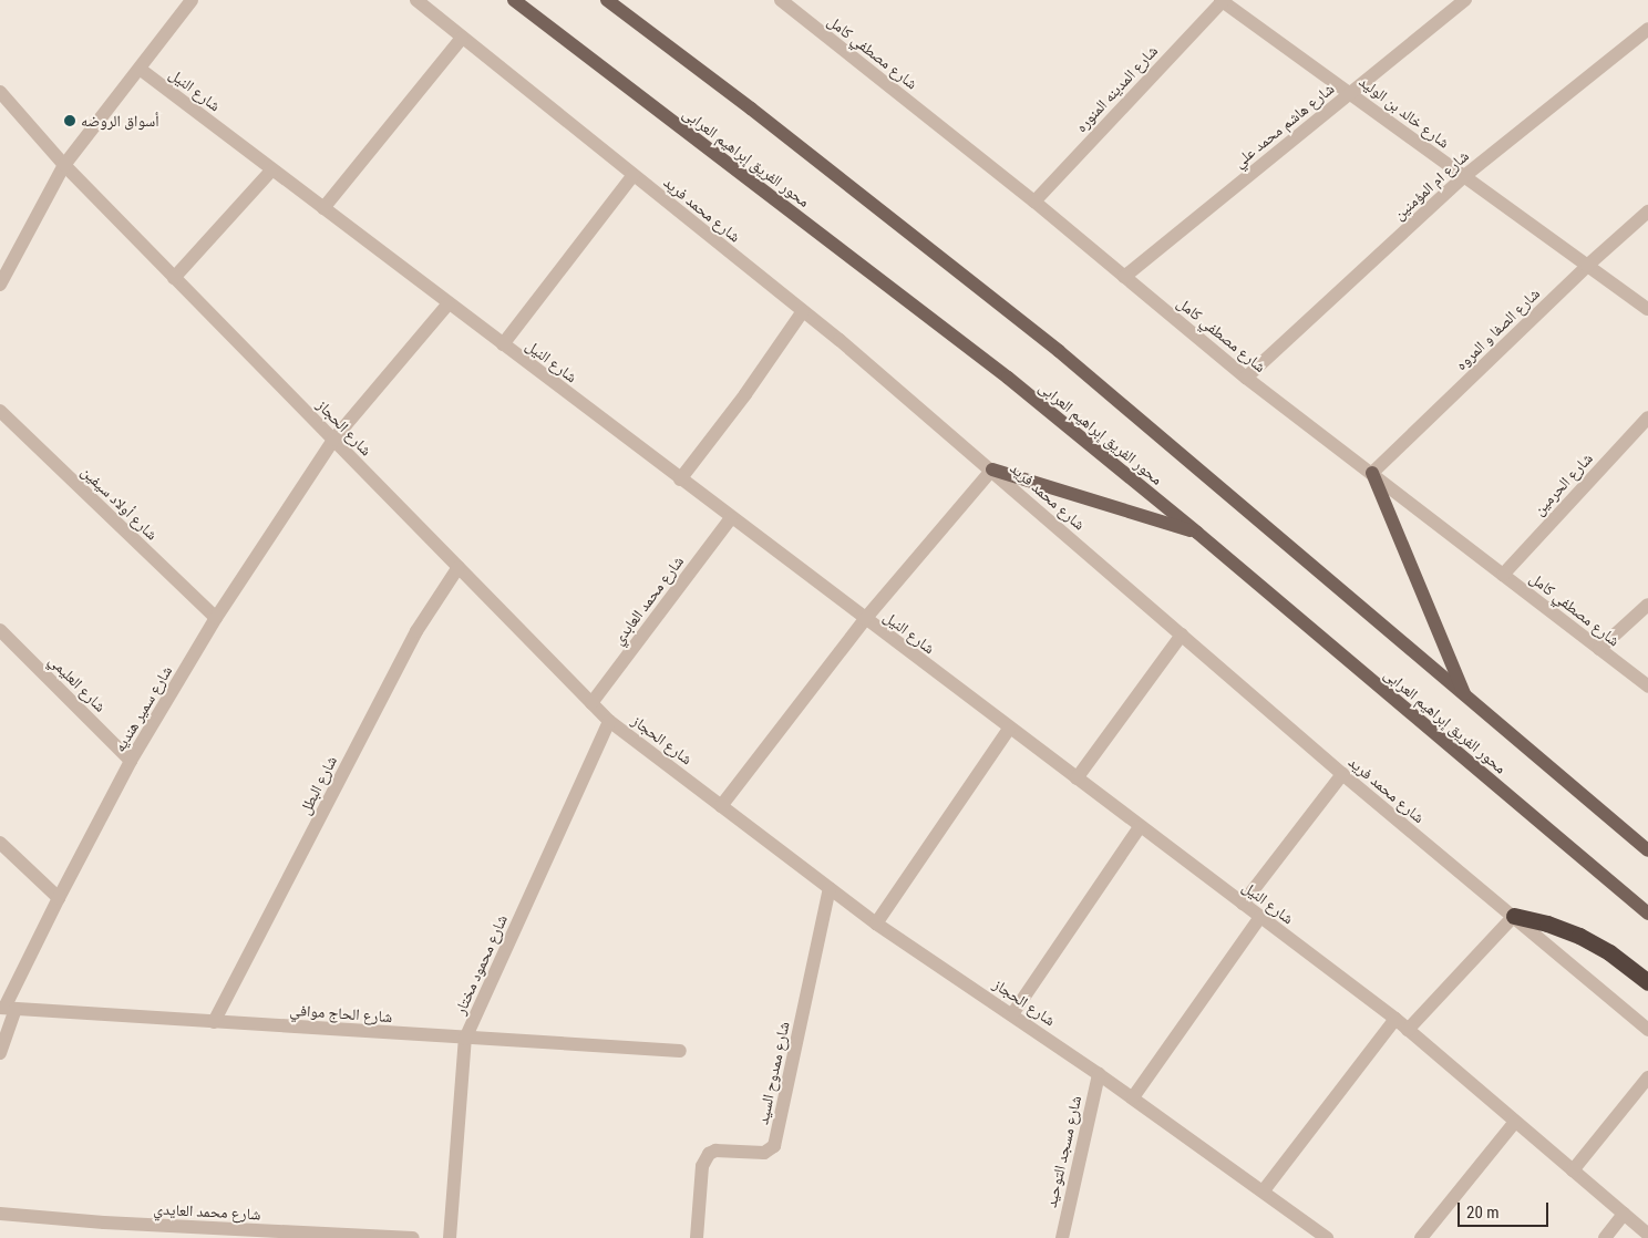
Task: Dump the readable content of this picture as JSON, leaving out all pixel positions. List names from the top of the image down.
{
  "streets": {
    "main road": ["محور الفريق إبراهيم العرابى"],
    "street": [
      "شارع مصطفي كامل",
      "شارع المدينه المنوره",
      "شارع النيل",
      "شارع خالد بن الوليد",
      "شارع هاشم محمد علي",
      "شارع ام المؤمنين",
      "شارع محمد فريد",
      "شارع الصفا و المروه",
      "شارع الحجاز",
      "شارع الحرمين",
      "شارع أولاد سيفين",
      "شارع محمد العابدي",
      "شارع العليمي",
      "شارع سمير هنديه",
      "شارع البطل",
      "شارع محمود مختار",
      "شارع الحاج موافي",
      "شارع ممدوح السيد",
      "شارع مسجد التوحيد",
      "شارع محمد العايدي"
    ]
  },
  "crossings": [
    ["شارع مصطفي كامل", "شارع المدينه المنوره"],
    ["شارع مصطفي كامل", "شارع هاشم محمد علي"],
    ["شارع مصطفي كامل", "شارع ام المؤمنين"],
    ["شارع مصطفي كامل", "شارع الصفا و المروه"],
    ["شارع مصطفي كامل", "شارع الحرمين"],
    ["شارع المدينه المنوره", "شارع خالد بن الوليد"],
    ["شارع النيل", "شارع محمد العابدي"],
    ["شارع النيل", "شارع سمير هنديه"],
    ["شارع خالد بن الوليد", "شارع هاشم محمد علي"],
    ["شارع خالد بن الوليد", "شارع ام المؤمنين"],
    ["شارع خالد بن الوليد", "شارع الصفا و المروه"],
    ["شارع الحجاز", "شارع محمد العابدي"],
    ["شارع الحجاز", "شارع سمير هنديه"],
    ["شارع الحجاز", "شارع البطل"],
    ["شارع الحجاز", "شارع محمود مختار"],
    ["شارع الحجاز", "شارع ممدوح السيد"],
    ["شارع الحجاز", "شارع مسجد التوحيد"],
    ["شارع أولاد سيفين", "شارع سمير هنديه"],
    ["شارع العليمي", "شارع سمير هنديه"],
    ["شارع سمير هنديه", "شارع الحاج موافي"],
    ["شارع البطل", "شارع الحاج موافي"],
    ["شارع محمود مختار", "شارع الحاج موافي"]
  ],
  "places": ["أسواق الروضه"],
  "scale_bar": "20 m"
}
